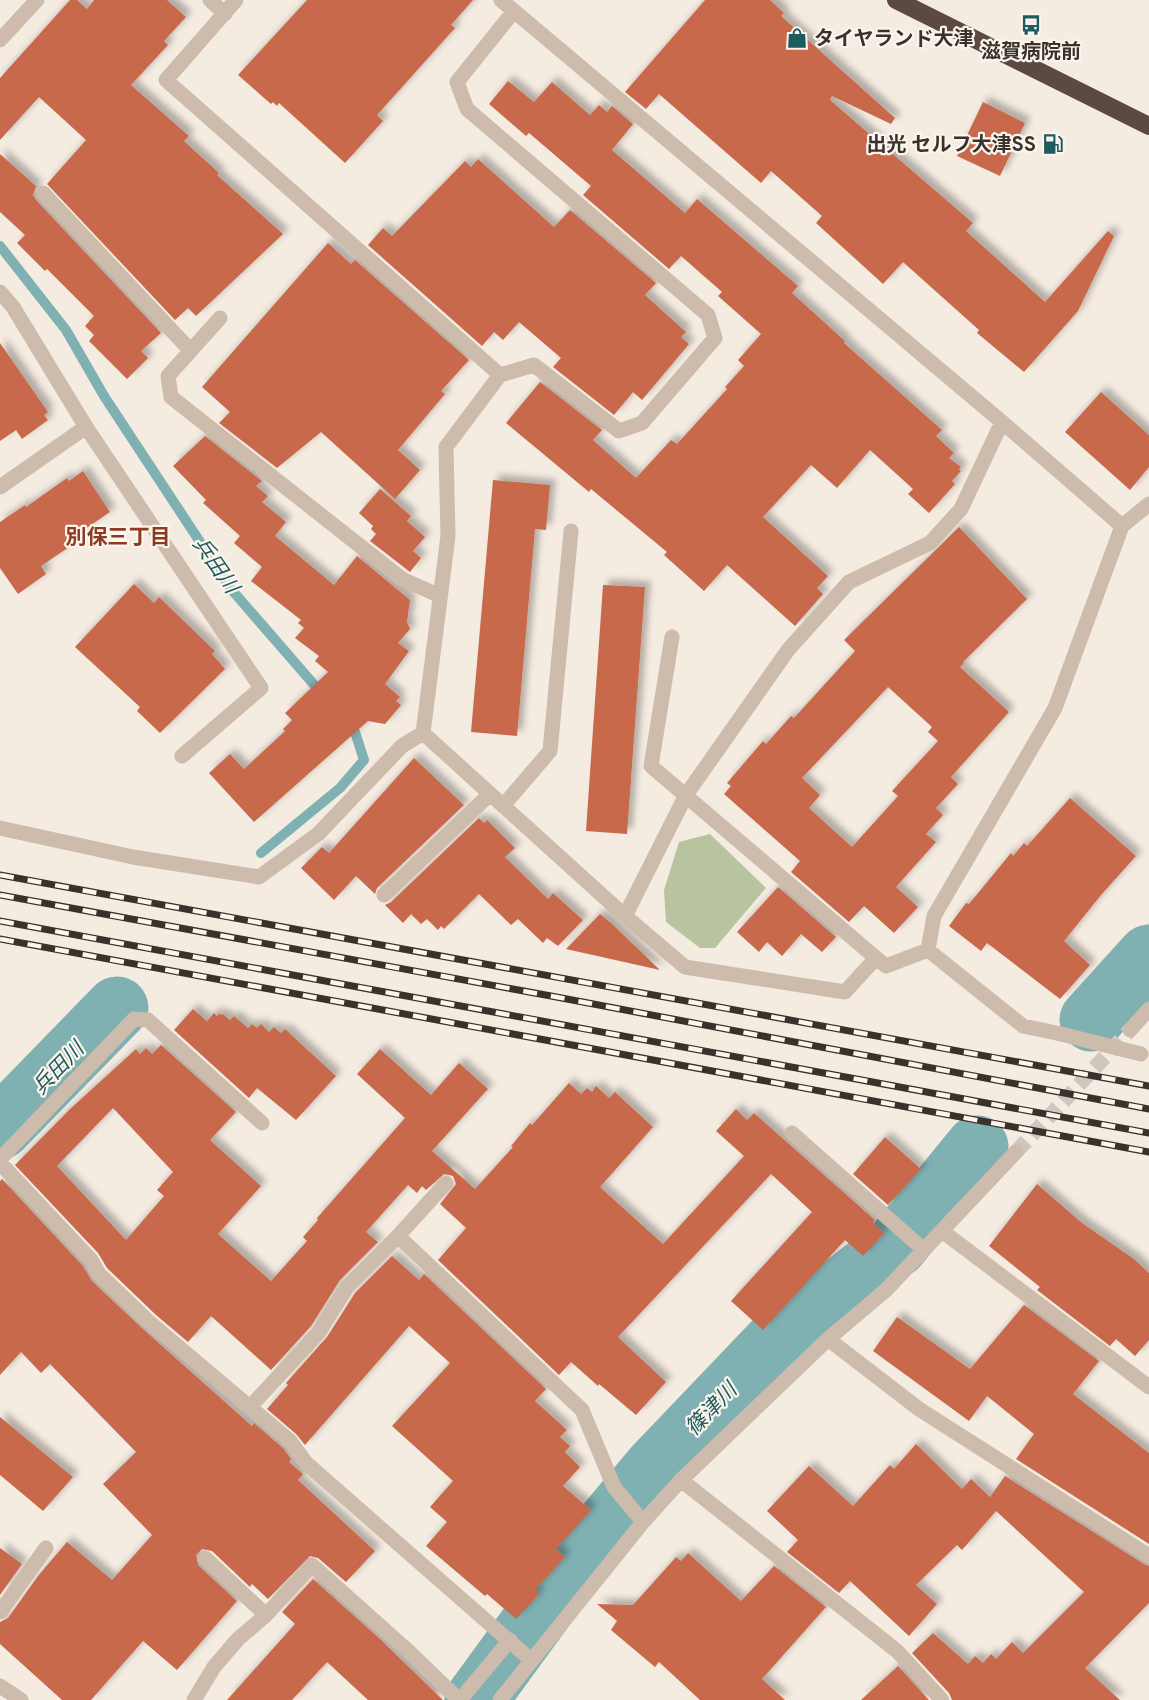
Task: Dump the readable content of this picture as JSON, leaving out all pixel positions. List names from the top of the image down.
{
  "districts": ["別保三丁目"],
  "water": ["兵田川", "篠津川"],
  "places": {
    "bus stop": ["滋賀病院前"],
    "shop": ["タイヤランド大津"],
    "fuel station": ["出光 セルフ大津SS"]
  }
}
